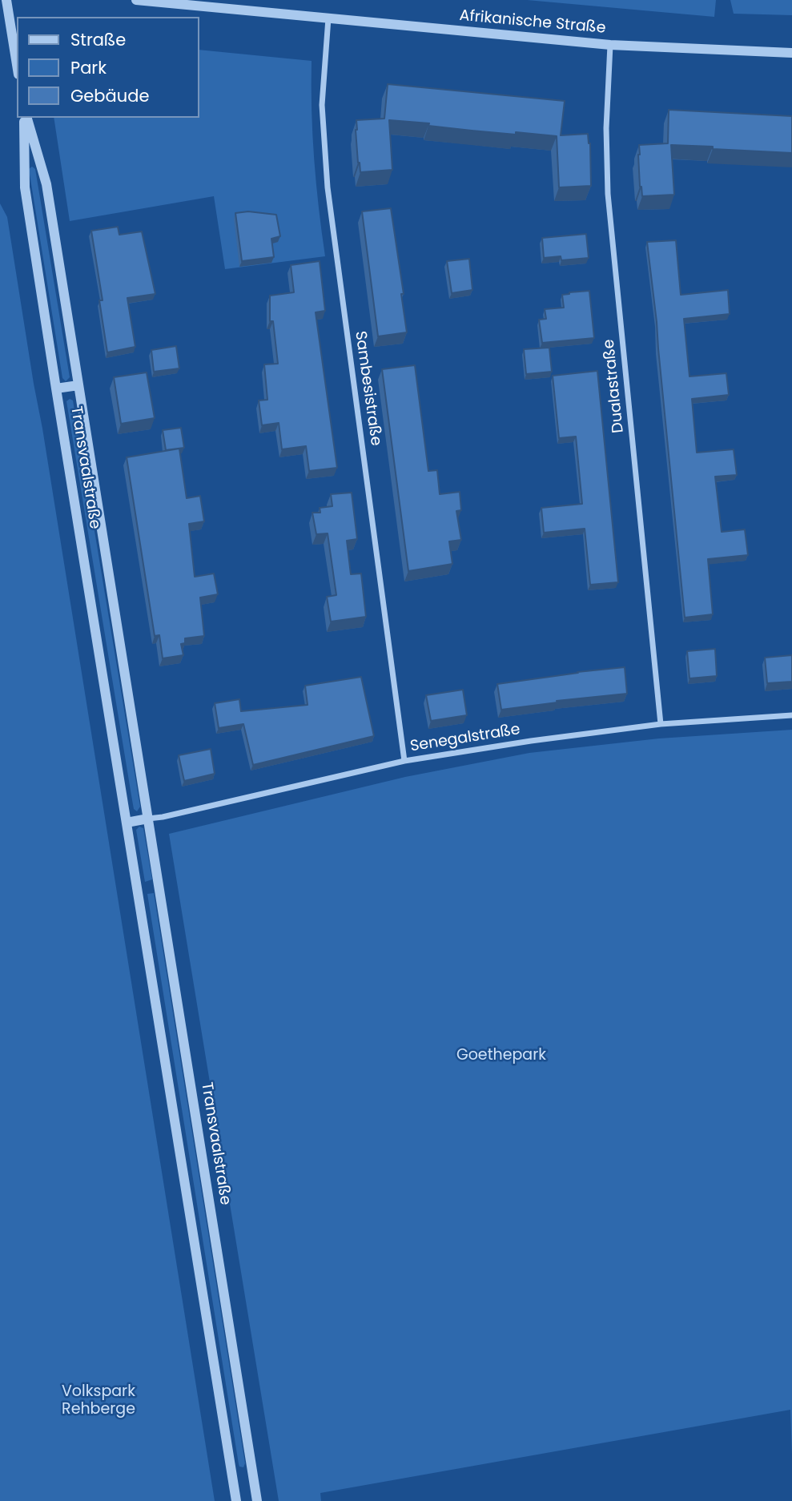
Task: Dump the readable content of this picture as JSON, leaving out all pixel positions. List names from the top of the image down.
{
  "streets": {
    "street": [
      "Afrikanische Straße",
      "Dualastraße",
      "Sambesistraße",
      "Transvaalstraße",
      "Senegalstraße"
    ]
  },
  "crossings": [
    ["Afrikanische Straße", "Dualastraße"],
    ["Afrikanische Straße", "Sambesistraße"],
    ["Dualastraße", "Senegalstraße"],
    ["Sambesistraße", "Senegalstraße"],
    ["Transvaalstraße", "Senegalstraße"]
  ],
  "parks": ["Goethepark", "Volkspark Rehberge"],
  "legend": ["Straße", "Park", "Gebäude"]
}
